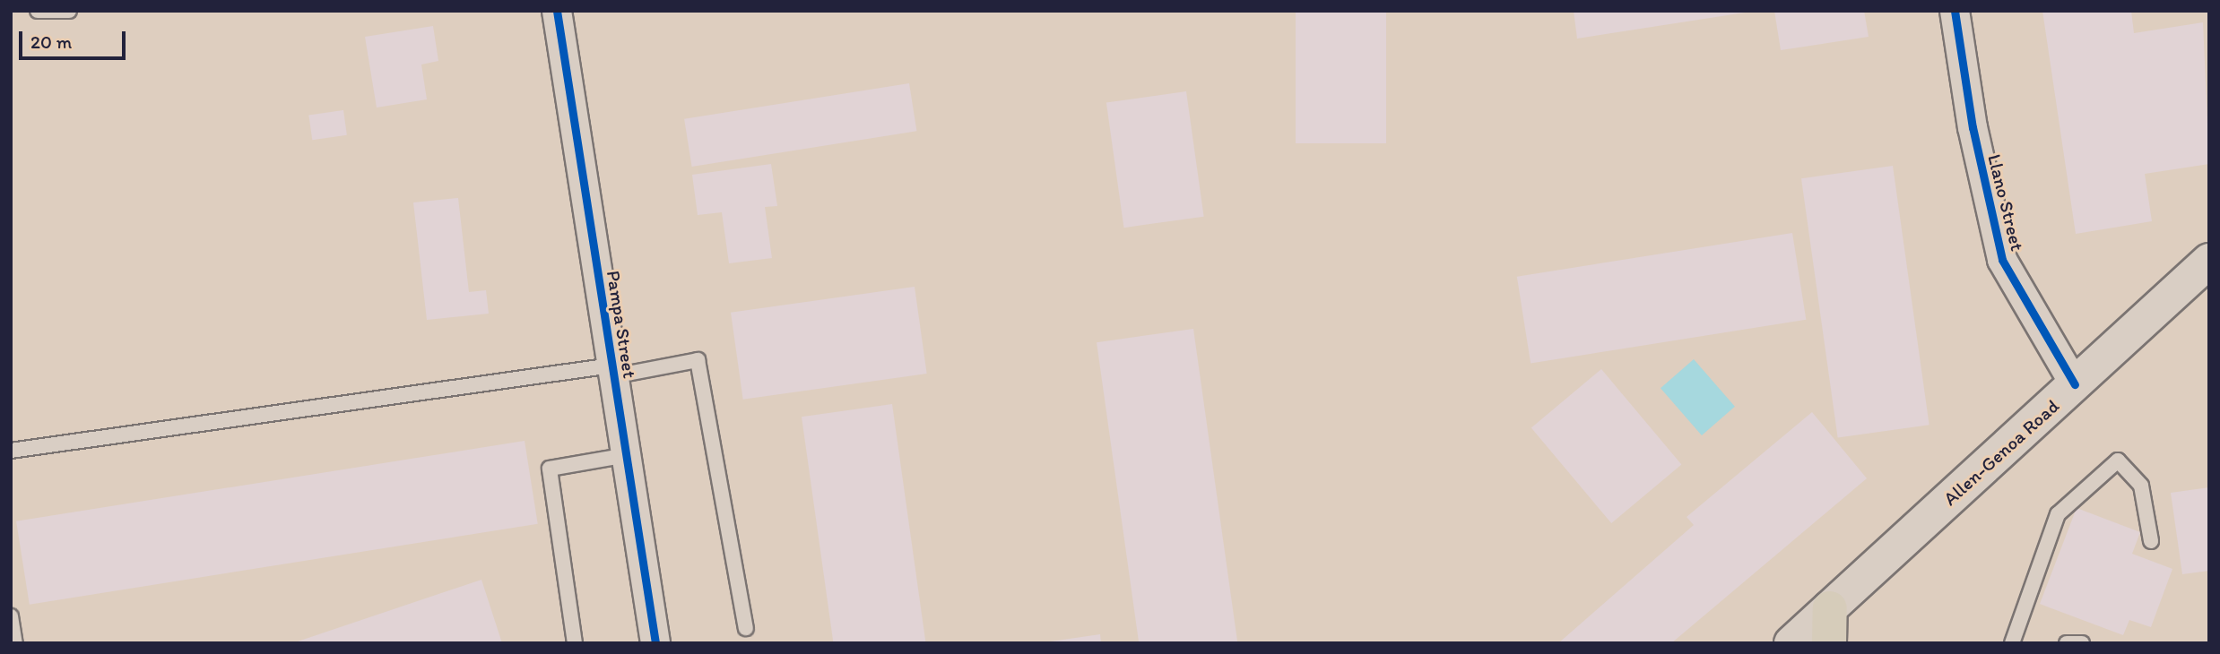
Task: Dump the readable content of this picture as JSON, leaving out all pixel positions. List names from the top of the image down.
{
  "streets": {
    "main road": ["Allen-Genoa Road"],
    "street": ["Llano Street", "Pampa Street"]
  },
  "crossings": [
    ["Llano Street", "Allen-Genoa Road"]
  ],
  "scale_bar": "20 m"
}
